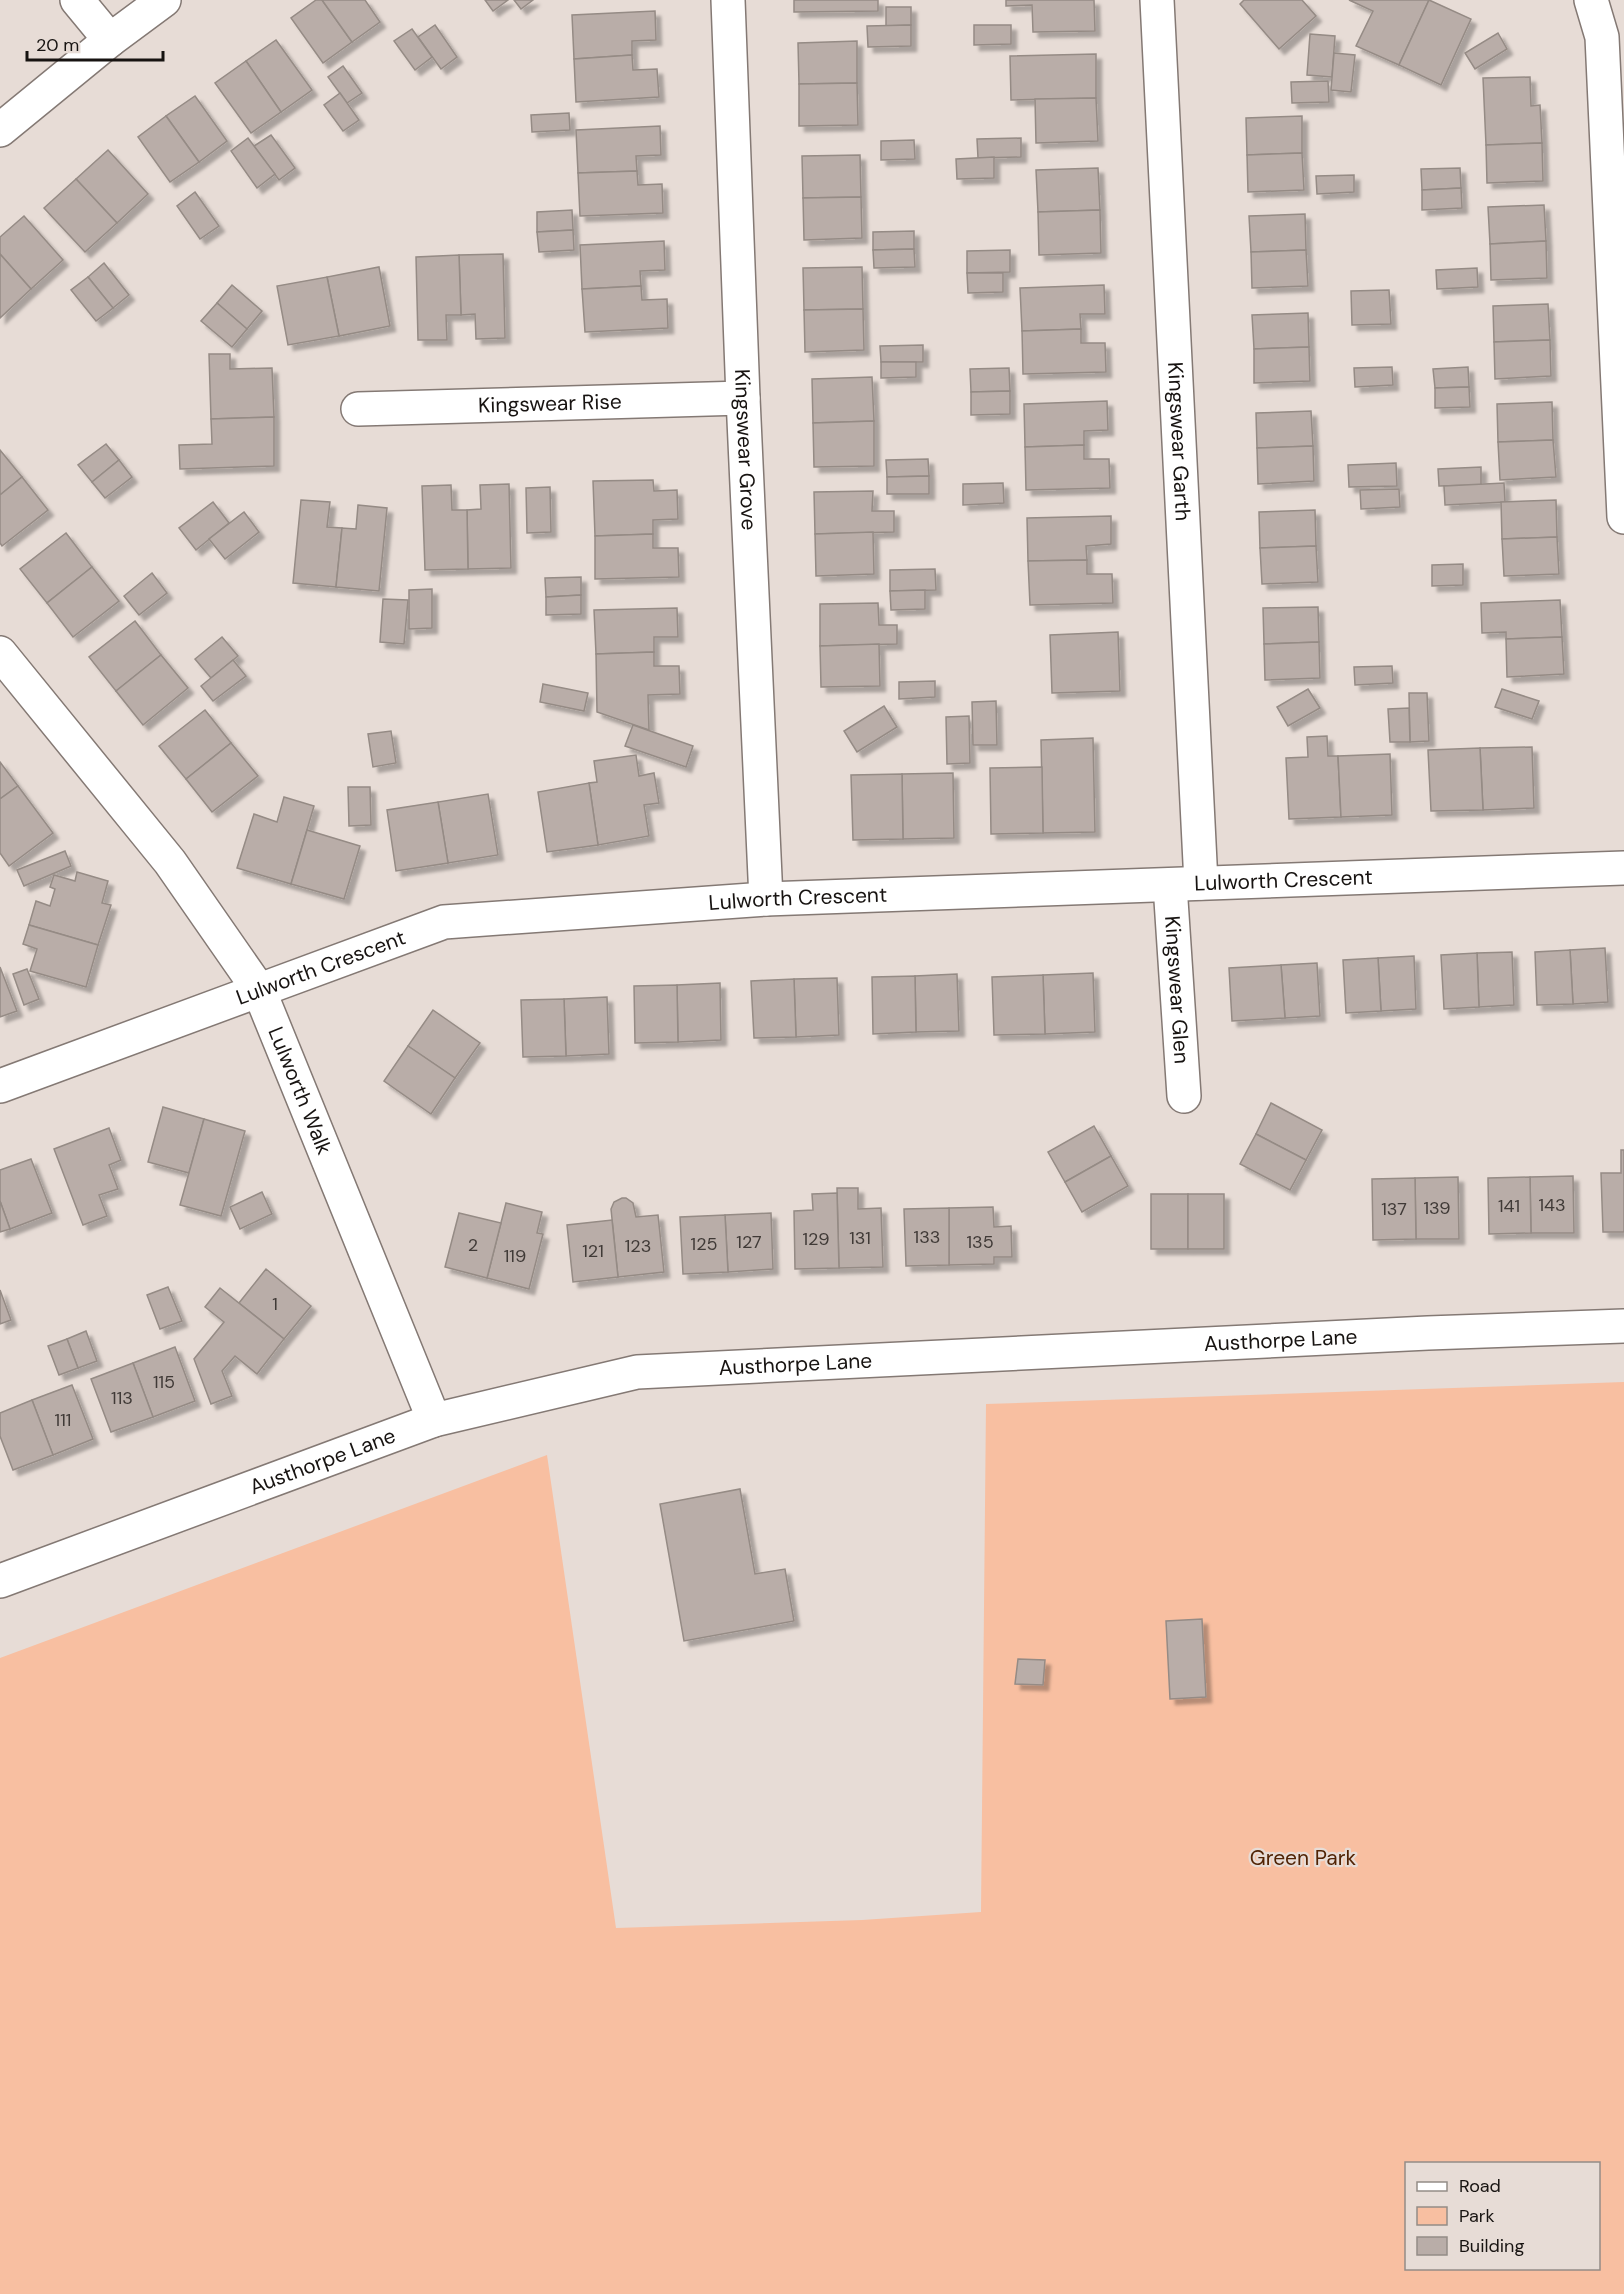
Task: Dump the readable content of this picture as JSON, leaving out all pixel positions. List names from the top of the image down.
{
  "streets": {
    "street": [
      "Kingswear Rise",
      "Kingswear Garth",
      "Kingswear Grove",
      "Lulworth Crescent",
      "Kingswear Glen",
      "Lulworth Walk",
      "Austhorpe Lane"
    ]
  },
  "crossings": [
    ["Kingswear Rise", "Kingswear Grove"],
    ["Kingswear Garth", "Lulworth Crescent"],
    ["Kingswear Garth", "Kingswear Glen"],
    ["Kingswear Grove", "Lulworth Crescent"],
    ["Lulworth Crescent", "Kingswear Glen"],
    ["Lulworth Crescent", "Lulworth Walk"],
    ["Lulworth Walk", "Austhorpe Lane"]
  ],
  "parks": ["Green Park"],
  "house_numbers": [
    "143",
    "141",
    "139",
    "137",
    "133",
    "131",
    "129",
    "127",
    "135",
    "125",
    "2",
    "123",
    "121",
    "119",
    "1",
    "115",
    "113",
    "111"
  ],
  "legend": ["Road", "Park", "Building"],
  "scale_bar": "20 m"
}
